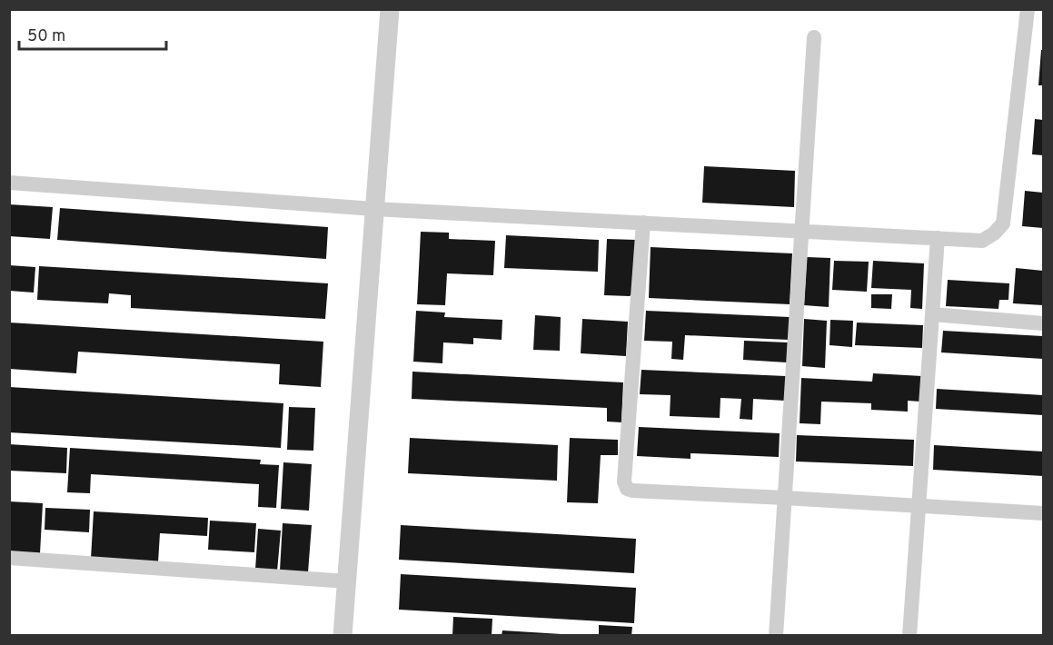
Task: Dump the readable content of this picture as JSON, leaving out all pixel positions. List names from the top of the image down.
{
  "scale_bar": "50 m"
}
